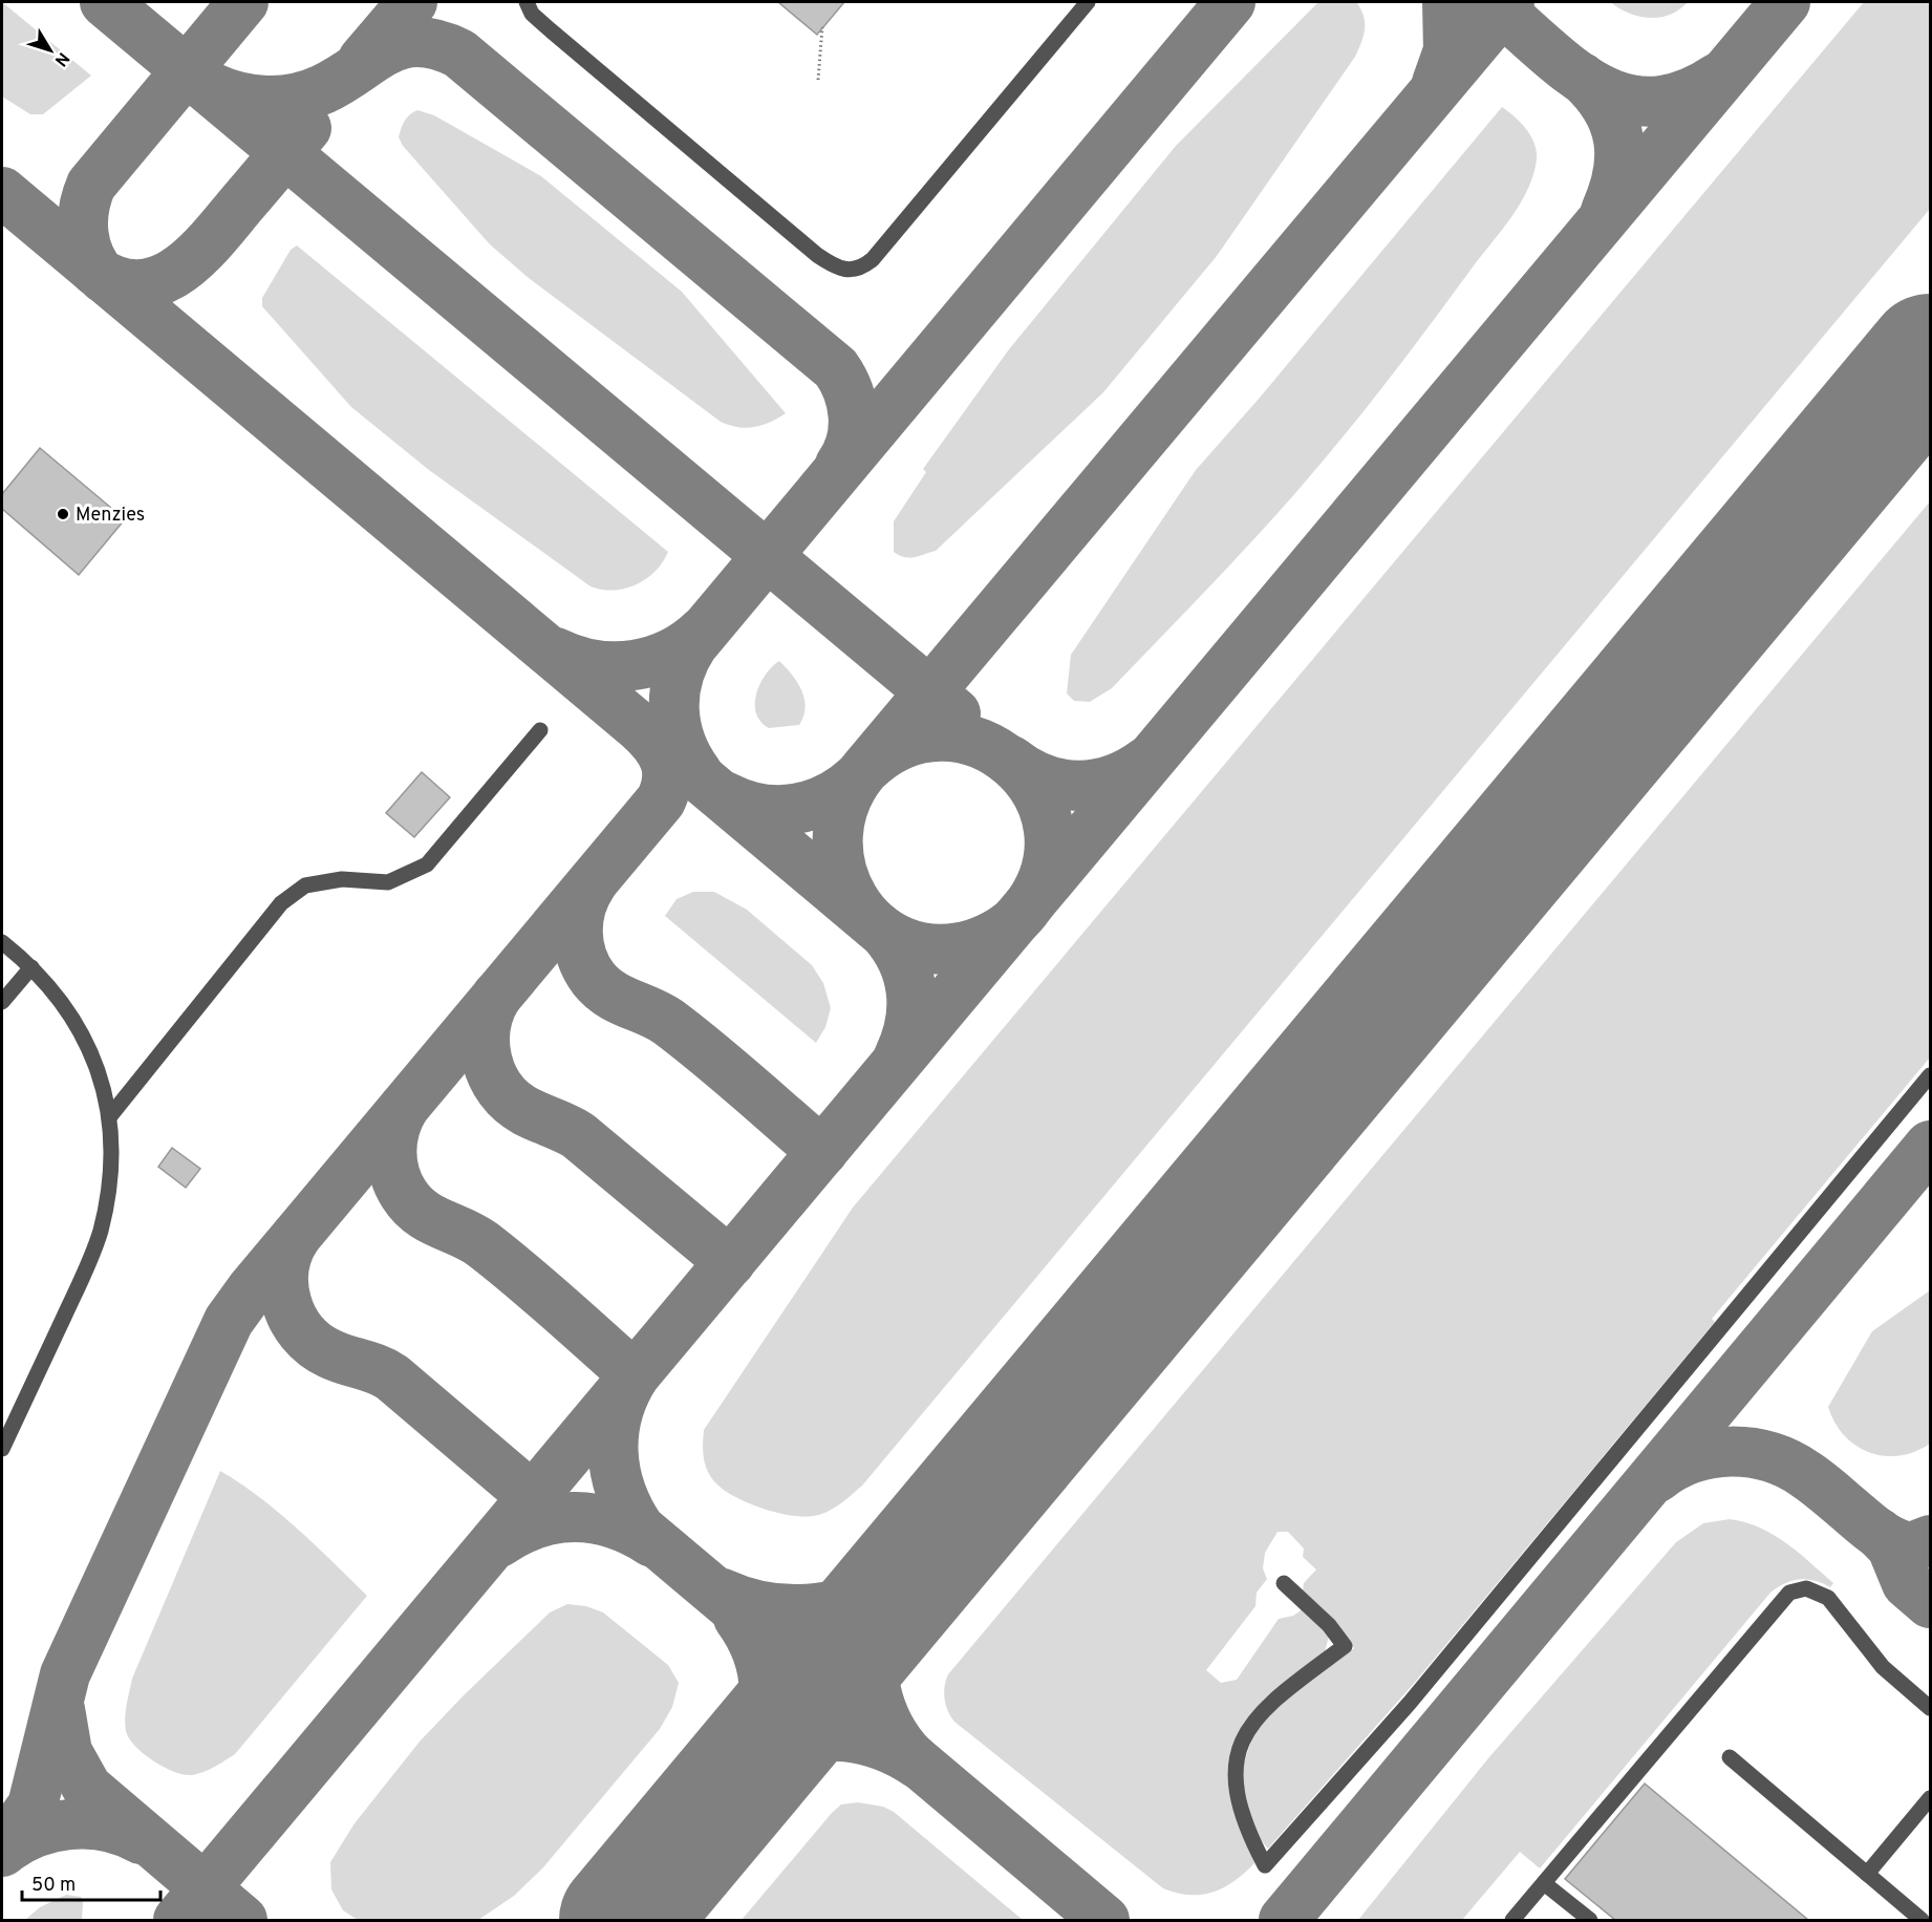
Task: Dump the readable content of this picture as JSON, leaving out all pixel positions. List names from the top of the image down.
{
  "places": ["Menzies"],
  "scale_bar": "50 m",
  "north": "bottom right"
}
